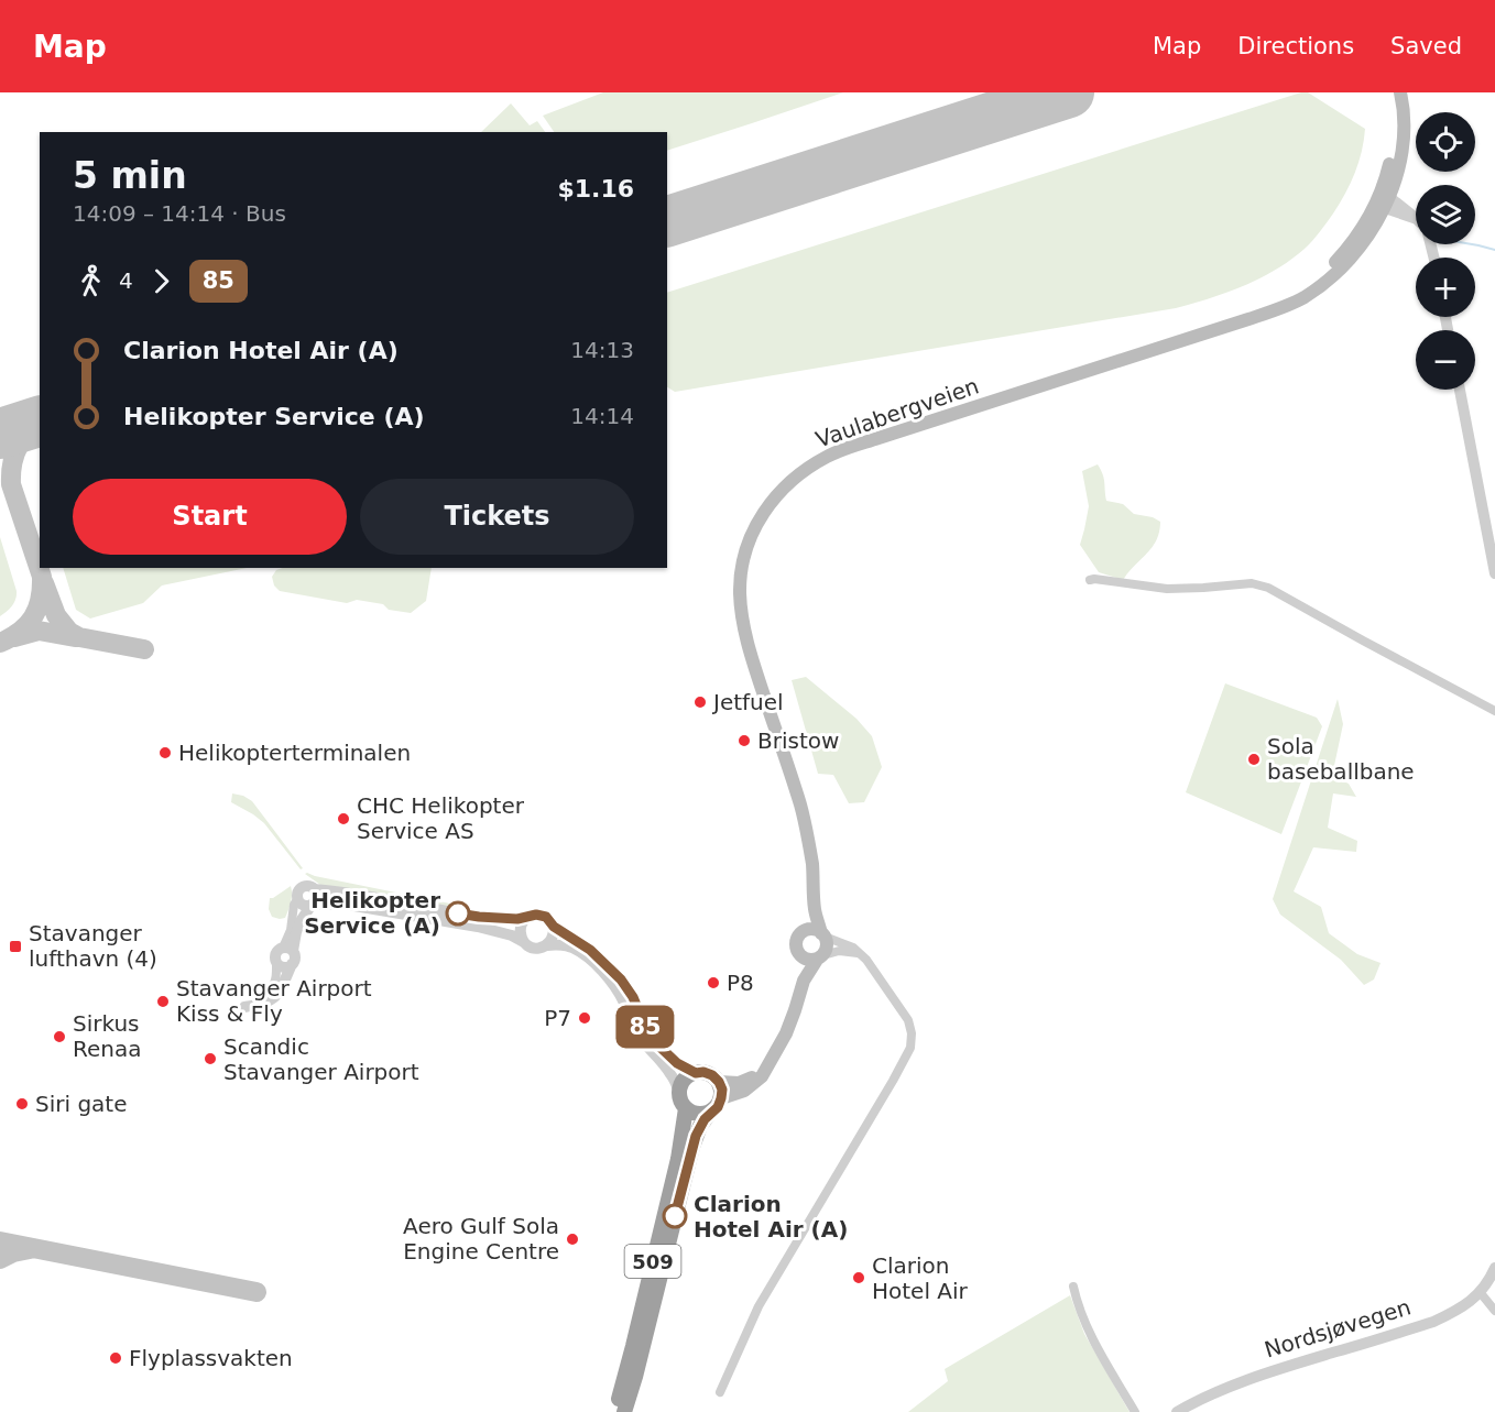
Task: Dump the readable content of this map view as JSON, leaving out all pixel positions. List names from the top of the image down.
{
  "streets": {
    "highway": ["509"],
    "main road": ["Vaulabergveien"],
    "street": ["Nordsjøvegen"]
  },
  "places": {
    "other": [
      "Jetfuel",
      "Bristow",
      "Helikopterterminalen",
      "Sola baseballbane",
      "CHC Helikopter Service AS",
      "Helikopter Service (A)",
      "P8",
      "Stavanger Airport Kiss & Fly",
      "P7",
      "Sirkus Renaa",
      "Scandic Stavanger Airport",
      "Siri gate",
      "Clarion Hotel Air (A)",
      "Aero Gulf Sola Engine Centre",
      "Clarion Hotel Air",
      "Flyplassvakten"
    ],
    "transit": ["Stavanger lufthavn (4)"]
  },
  "lines": ["bus line 85"],
  "page": {
    "header": "Map",
    "nav": ["Map", "Directions", "Saved"],
    "on_map": "85",
    "map_buttons": ["+", "−"],
    "heading": ["5 min", "14:09 – 14:14 · Bus", "$1.16"],
    "legs": ["4", "85"],
    "list": [
      {
        "name": "Clarion Hotel Air (A)",
        "value": "14:13"
      },
      {
        "name": "Helikopter Service (A)",
        "value": "14:14"
      }
    ],
    "buttons": ["Start", "Tickets"]
  }
}
